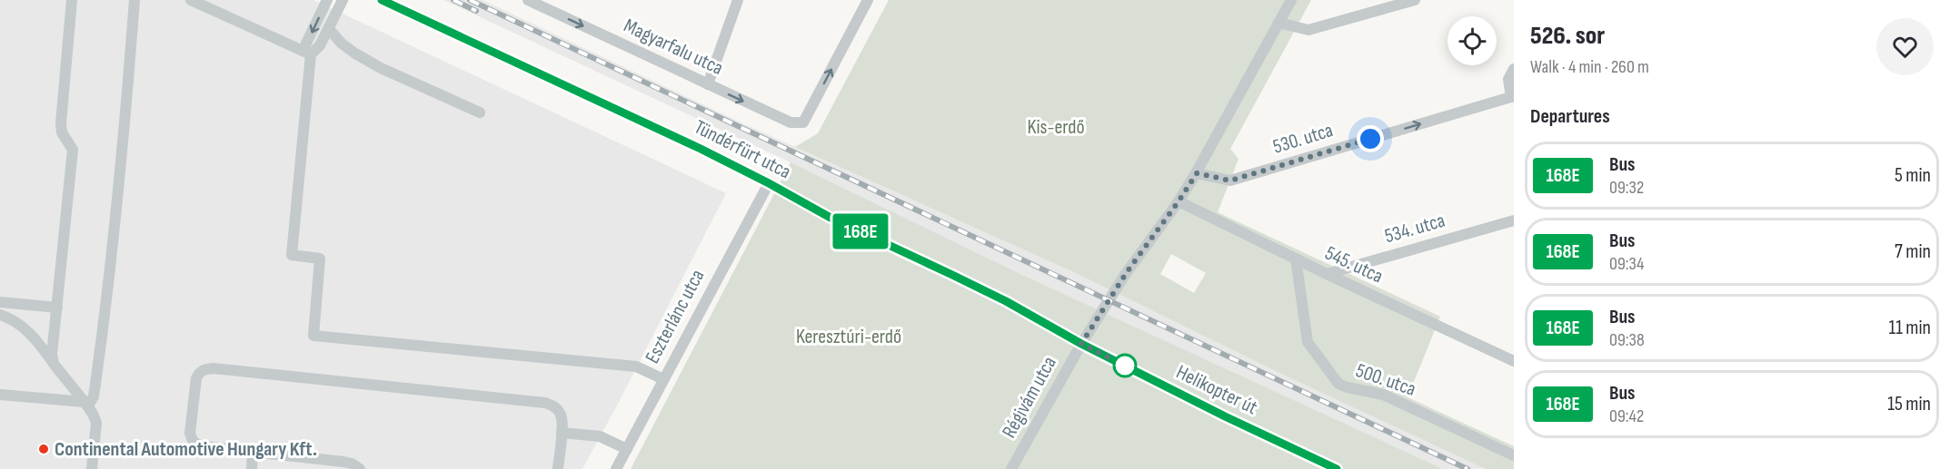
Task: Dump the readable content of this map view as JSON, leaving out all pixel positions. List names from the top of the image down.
{
  "streets": {
    "street": [
      "Magyarfalu utca",
      "530. utca",
      "Tündérfürt utca",
      "534. utca",
      "545. utca",
      "Eszterlánc utca",
      "500. utca",
      "Helikopter út",
      "Régivám utca"
    ]
  },
  "crossings": [
    ["530. utca", "Régivám utca"],
    ["Tündérfürt utca", "Eszterlánc utca"],
    ["Tündérfürt utca", "Helikopter út"],
    ["Tündérfürt utca", "Régivám utca"],
    ["534. utca", "545. utca"],
    ["545. utca", "500. utca"],
    ["545. utca", "Régivám utca"],
    ["Helikopter út", "Régivám utca"]
  ],
  "one_way": ["530. utca"],
  "parks": ["Kis-erdő", "Keresztúri-erdő"],
  "places": ["Continental Automotive Hungary Kft."],
  "lines": ["bus line 168E"],
  "page": {
    "on_map": "168E",
    "heading": [
      ["526. sor", "Walk · 4 min · 260 m"],
      "Departures"
    ],
    "list": [
      {
        "mark": "168E",
        "name": "Bus",
        "note": "09:32",
        "value": "5 min"
      },
      {
        "mark": "168E",
        "name": "Bus",
        "note": "09:34",
        "value": "7 min"
      },
      {
        "mark": "168E",
        "name": "Bus",
        "note": "09:38",
        "value": "11 min"
      },
      {
        "mark": "168E",
        "name": "Bus",
        "note": "09:42",
        "value": "15 min"
      }
    ]
  }
}
